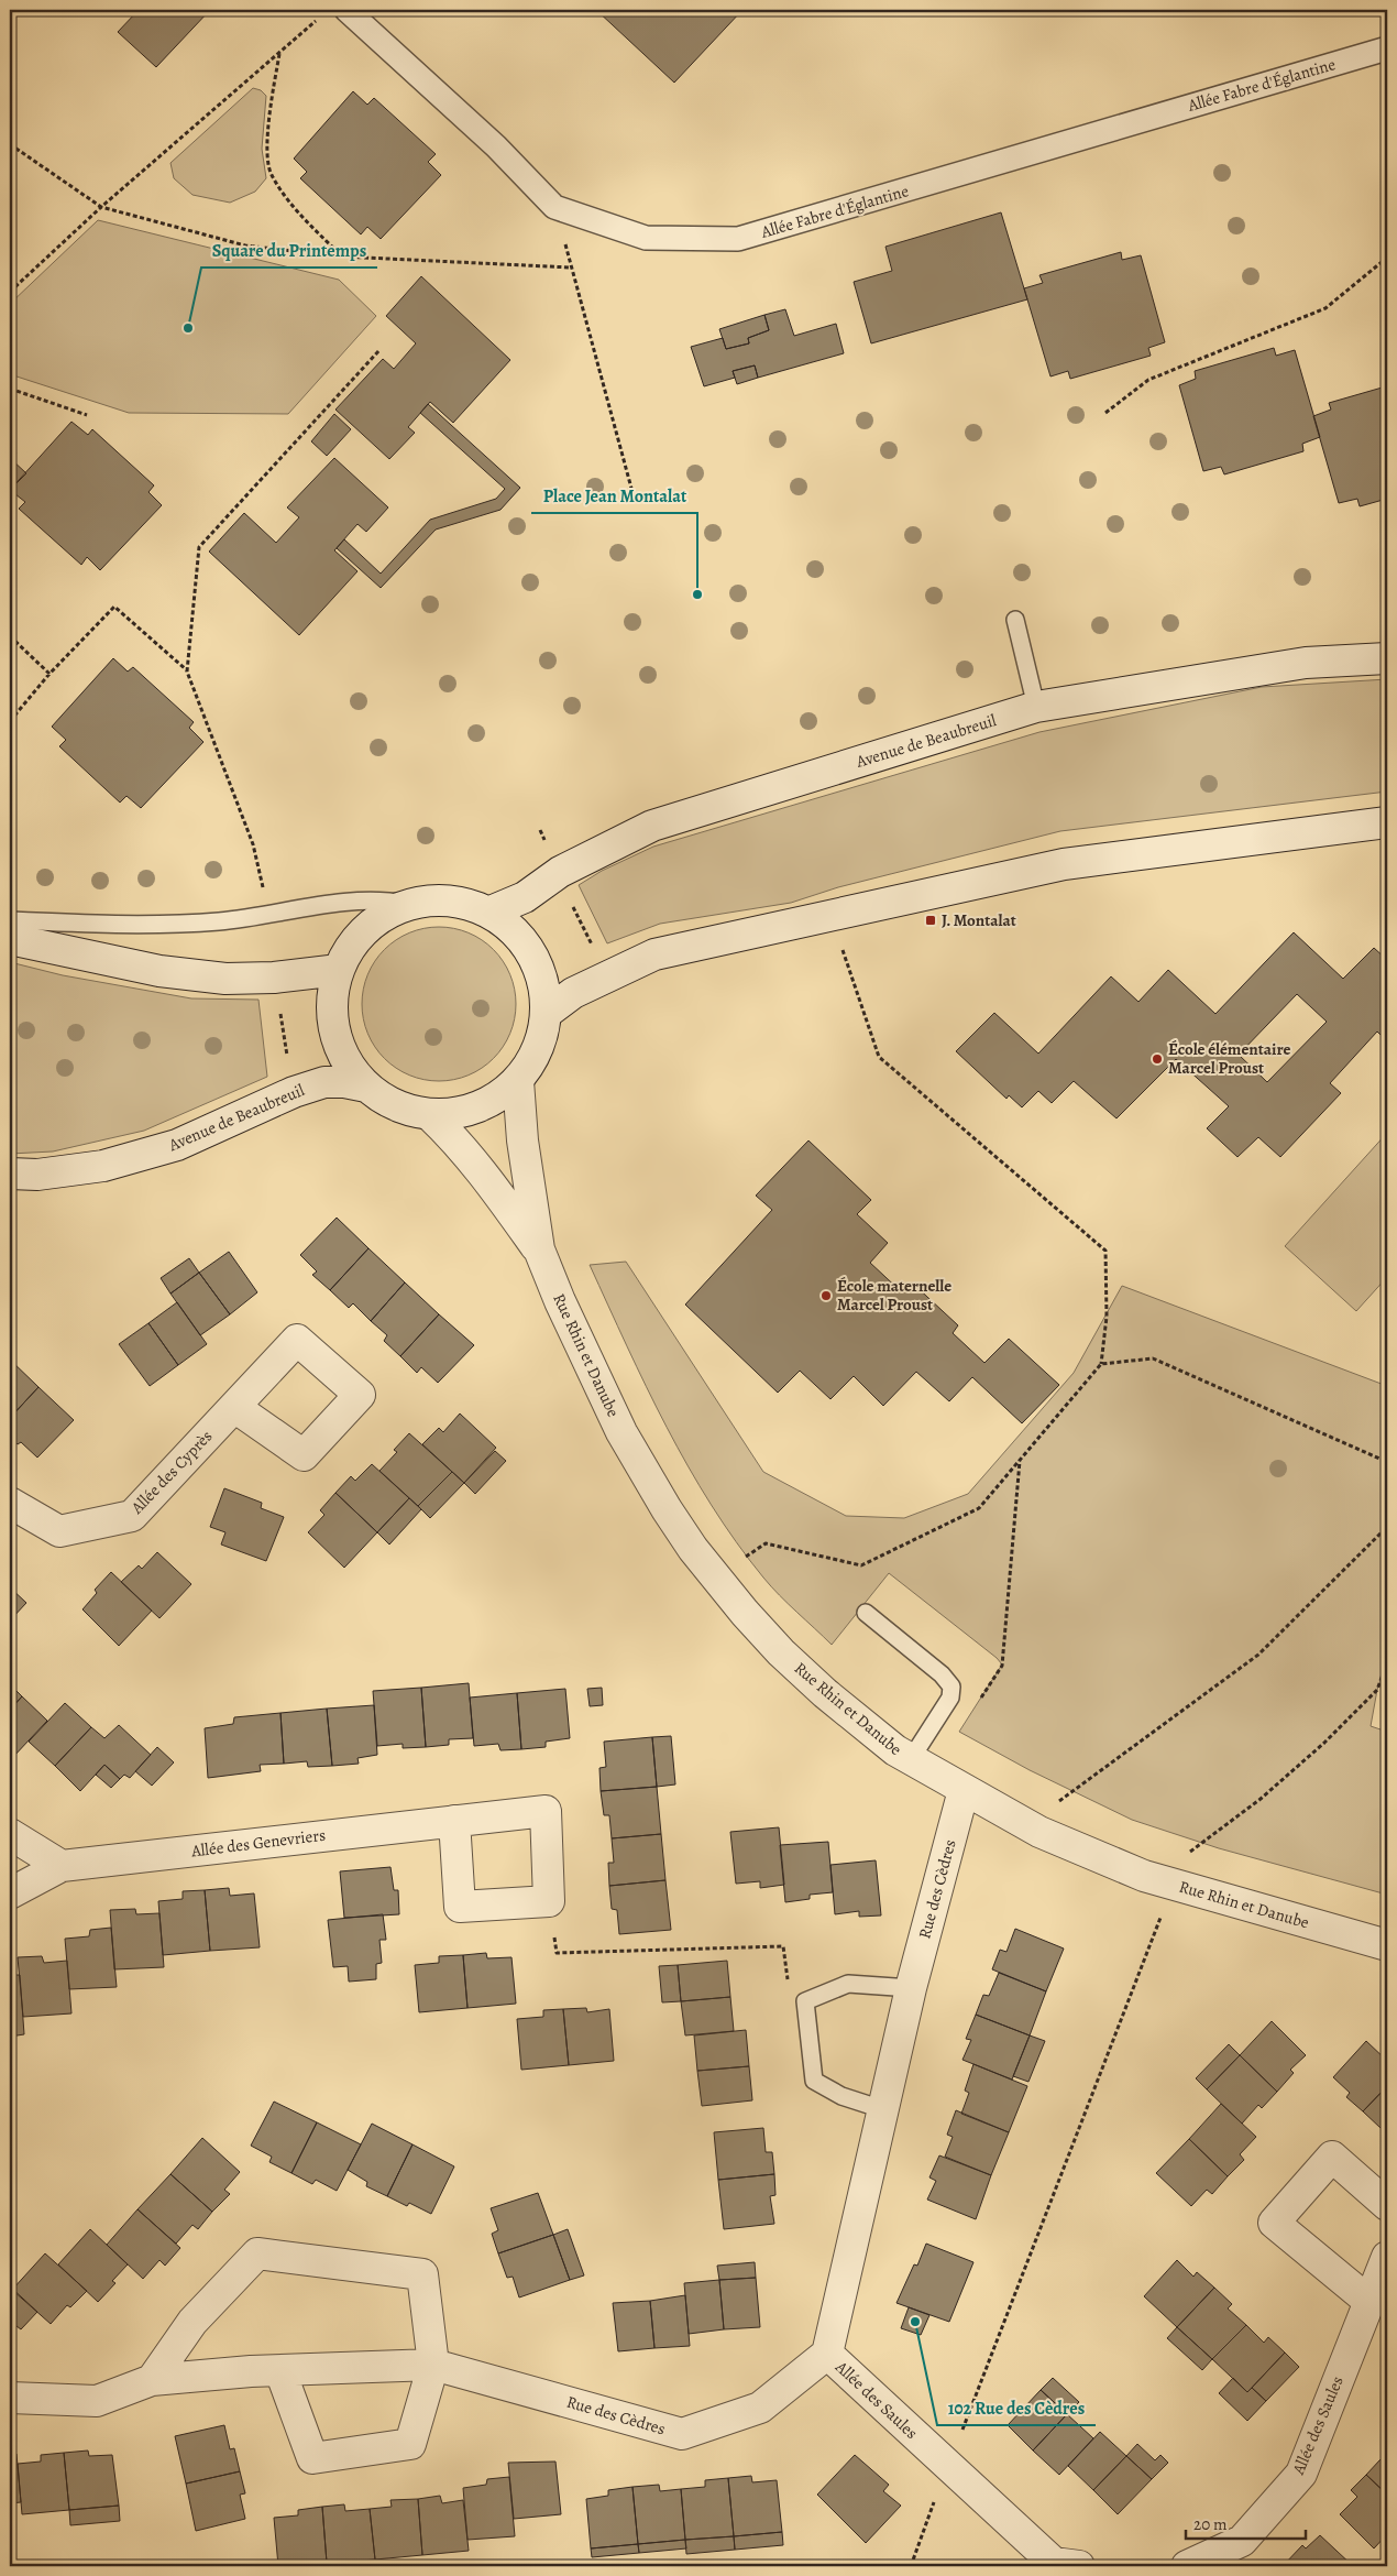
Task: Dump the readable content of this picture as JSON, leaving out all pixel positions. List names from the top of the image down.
{
  "streets": {
    "street": [
      "Allée Fabre d'Églantine",
      "Avenue de Beaubreuil",
      "Rue Rhin et Danube",
      "Allée des Cyprès",
      "Allée des Genevriers",
      "Rue des Cèdres",
      "Allée des Saules"
    ]
  },
  "crossings": [
    ["Avenue de Beaubreuil", "Rue Rhin et Danube"],
    ["Rue Rhin et Danube", "Rue des Cèdres"],
    ["Rue des Cèdres", "Allée des Saules"]
  ],
  "places": {
    "other": [
      "Square du Printemps",
      "Place Jean Montalat",
      "École élémentaire Marcel Proust",
      "École maternelle Marcel Proust",
      "102 Rue des Cèdres"
    ],
    "transit": ["J. Montalat"]
  },
  "scale_bar": "20 m"
}
